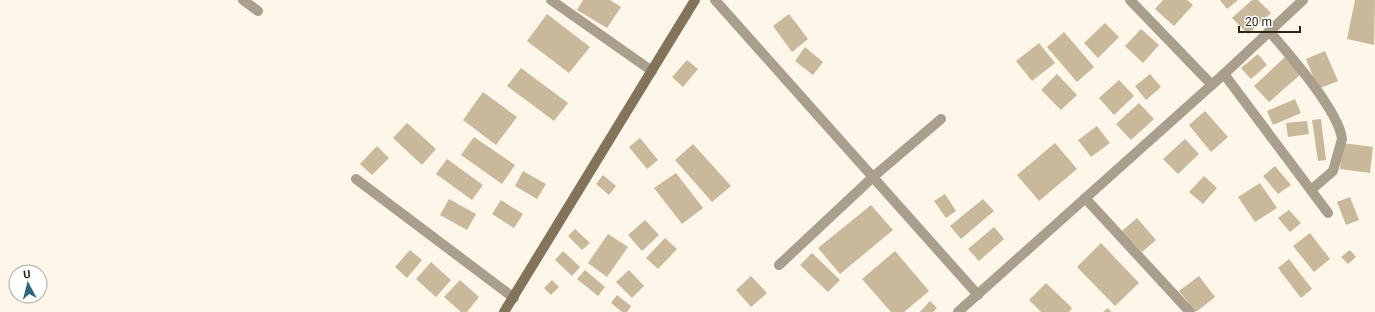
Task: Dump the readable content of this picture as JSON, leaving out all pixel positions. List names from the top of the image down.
{
  "scale_bar": "20 m",
  "north": "top"
}
